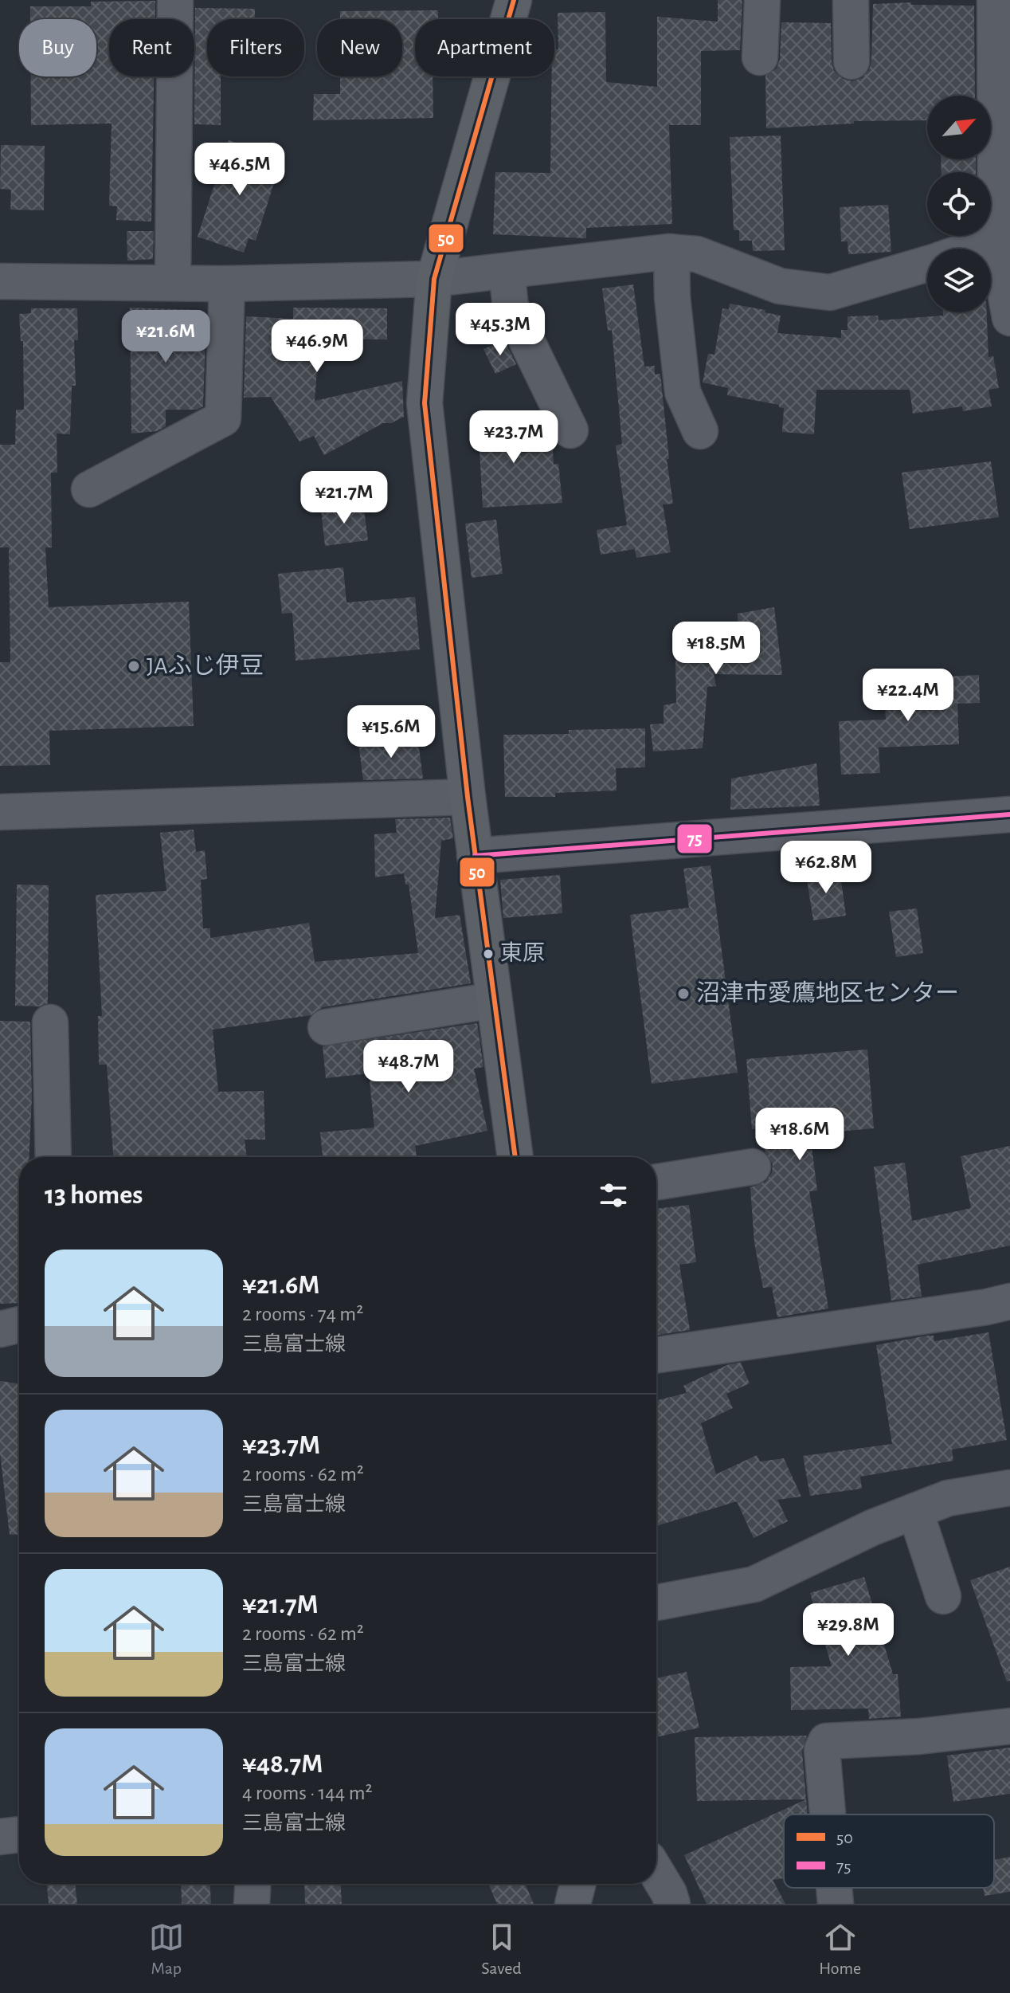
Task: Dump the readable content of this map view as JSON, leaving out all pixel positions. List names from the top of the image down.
{
  "places": ["JAふじ伊豆", "東原", "沼津市愛鷹地区センター"],
  "lines": ["transit line 50", "transit line 75"],
  "legend": ["50", "75"],
  "north": "top right",
  "page": {
    "chip": [
      "Buy",
      "Rent",
      "Filters",
      "New",
      "Apartment"
    ],
    "price": [
      "¥46.5M",
      "¥45.3M",
      "¥21.6M",
      "¥46.9M",
      "¥23.7M",
      "¥21.7M",
      "¥18.5M",
      "¥22.4M",
      "¥15.6M",
      "¥62.8M",
      "¥48.7M",
      "¥18.6M",
      "¥29.8M"
    ],
    "heading": "13 homes",
    "list": [
      {
        "name": "¥21.6M",
        "note": "2 rooms · 74 m² · 三島富士線"
      },
      {
        "name": "¥23.7M",
        "note": "2 rooms · 62 m² · 三島富士線"
      },
      {
        "name": "¥21.7M",
        "note": "2 rooms · 62 m² · 三島富士線"
      },
      {
        "name": "¥48.7M",
        "note": "4 rooms · 144 m² · 三島富士線"
      }
    ],
    "tabs": ["Map", "Saved", "Home"]
  }
}
